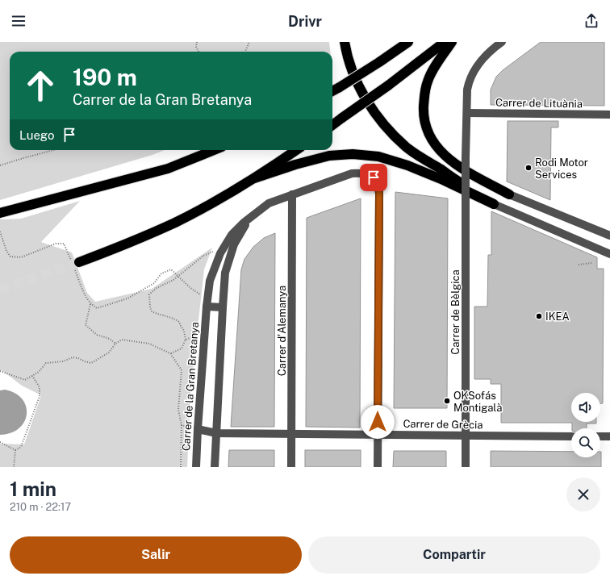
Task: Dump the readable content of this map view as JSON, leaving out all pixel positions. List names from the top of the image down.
{
  "streets": {
    "street": [
      "Carrer de Lituània",
      "Carrer de Bèlgica",
      "Carrer d'Alemanya",
      "Carrer de la Gran Bretanya",
      "Carrer de Grècia"
    ]
  },
  "crossings": [
    ["Carrer de Lituània", "Carrer de Bèlgica"],
    ["Carrer de Bèlgica", "Carrer de Grècia"],
    ["Carrer d'Alemanya", "Carrer de la Gran Bretanya"],
    ["Carrer d'Alemanya", "Carrer de Grècia"],
    ["Carrer de la Gran Bretanya", "Carrer de Grècia"]
  ],
  "places": ["Rodi Motor Services", "IKEA", "OKSofás Montigalà"],
  "page": {
    "header": "Drivr",
    "turn": ["190 m", "Carrer de la Gran Bretanya"],
    "then": "Luego",
    "heading": ["1 min", "210 m · 22:17"],
    "buttons": ["Salir", "Compartir"]
  }
}
